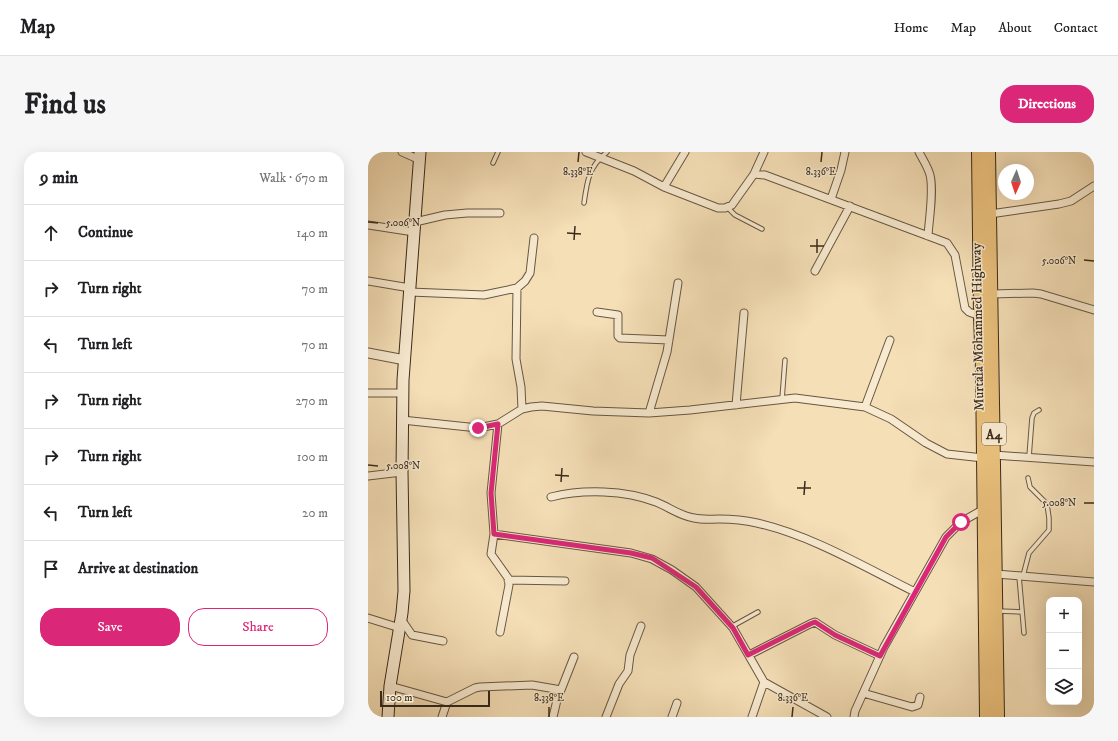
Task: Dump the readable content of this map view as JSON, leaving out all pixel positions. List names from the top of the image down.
{
  "streets": {
    "highway": ["Murtala Mohammed Highway", "A4"]
  },
  "scale_bar": "100 m",
  "north": "bottom",
  "page": {
    "header": "Map",
    "nav": [
      "Home",
      "Map",
      "About",
      "Contact"
    ],
    "buttons": [
      "Directions",
      ["Save", "Share"]
    ],
    "title": "Find us",
    "heading": ["9 min", "Walk · 670 m"],
    "list": [
      ["Continue", "140 m"],
      ["Turn right", "70 m"],
      ["Turn left", "70 m"],
      ["Turn right", "270 m"],
      ["Turn right", "100 m"],
      ["Turn left", "20 m"],
      "Arrive at destination"
    ],
    "map_buttons": ["+", "−"],
    "scale": "100 m"
  },
  "coordinates": [
    "8.338°E",
    "8.336°E",
    "5.006°N",
    "5.008°N"
  ]
}
